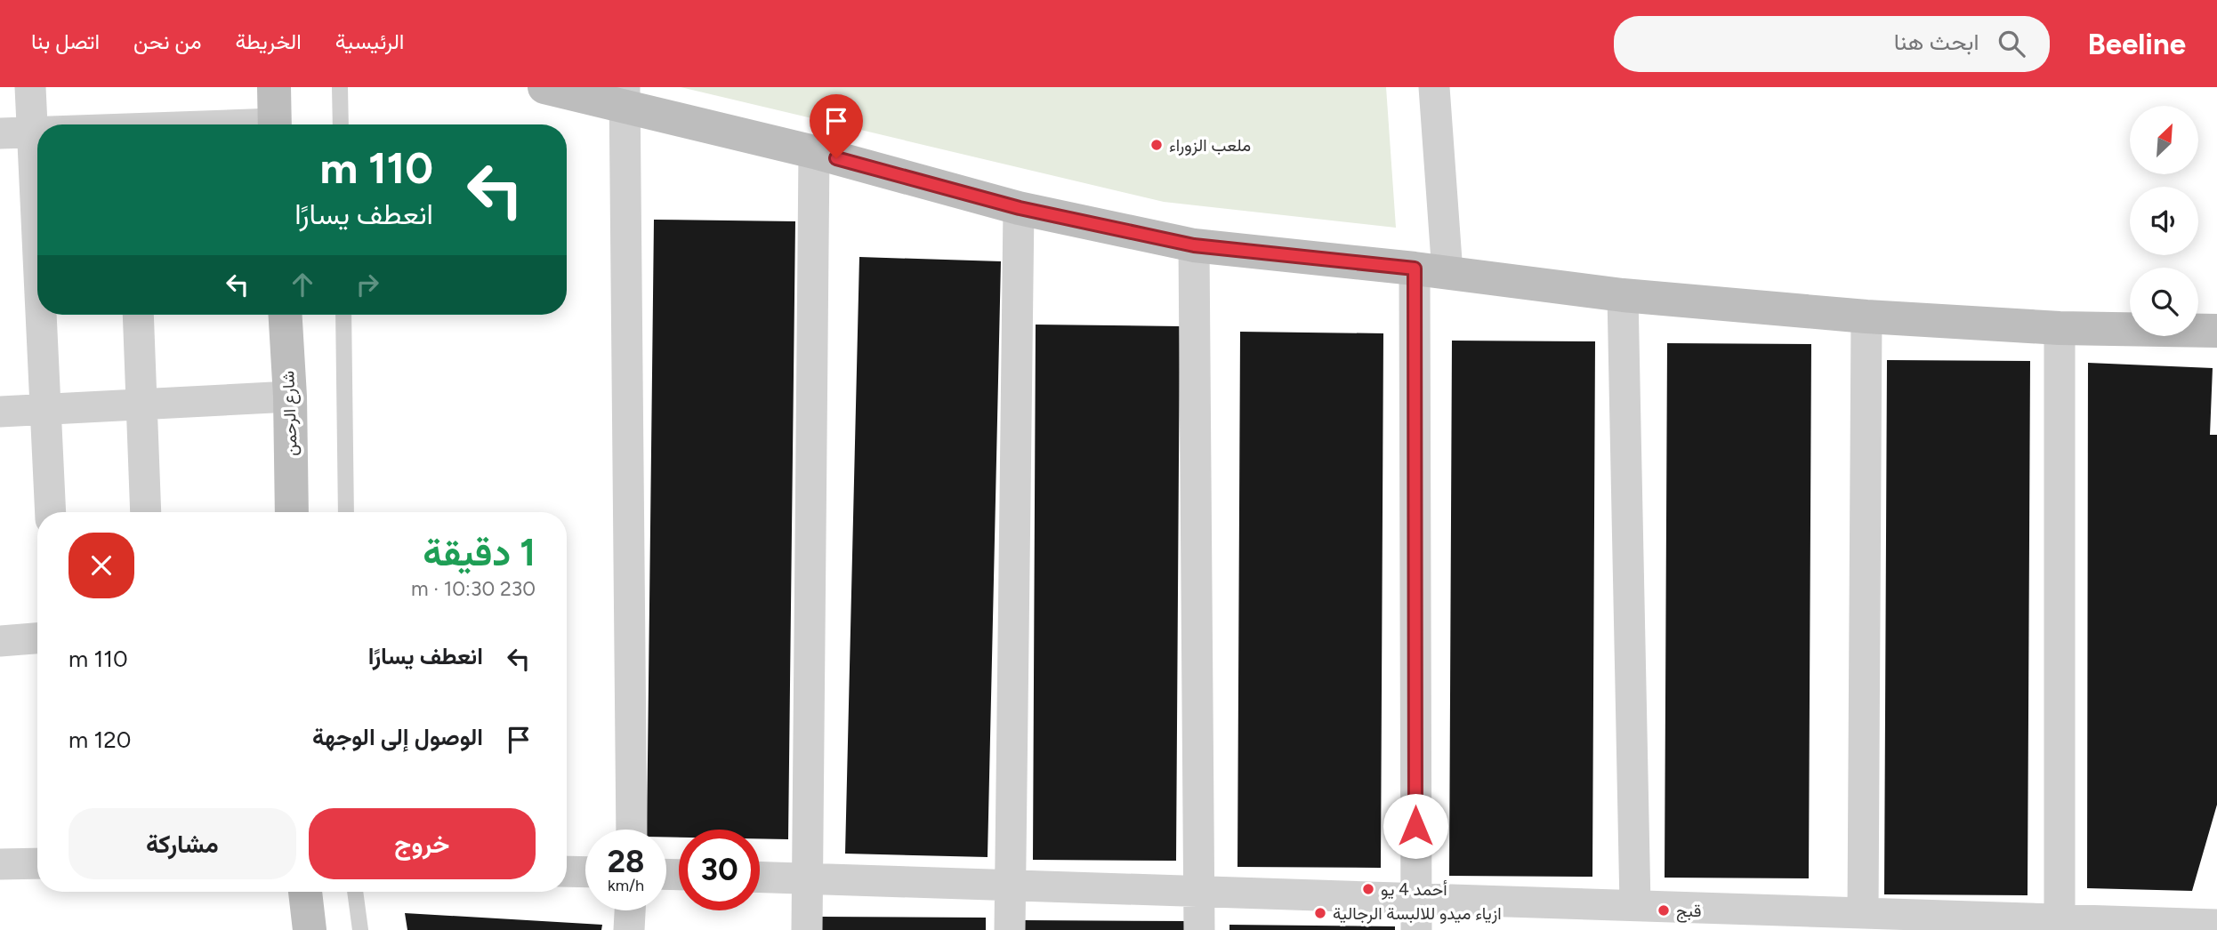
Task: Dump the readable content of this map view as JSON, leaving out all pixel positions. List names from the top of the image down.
{
  "streets": {
    "street": ["شارع الرحمن"]
  },
  "places": [
    "ملعب الزوراء",
    "أحمد 4 يو",
    "قبج",
    "ازياء ميدو للالبسة الرجالية"
  ],
  "north": "top right",
  "page": {
    "header": "Beeline",
    "search": "ابحث هنا",
    "nav": [
      "الرئيسية",
      "الخريطة",
      "من نحن",
      "اتصل بنا"
    ],
    "turn": ["110 m", "انعطف يسارًا"],
    "heading": ["1 دقيقة", "230 m · 10:30"],
    "list": [
      {
        "name": "انعطف يسارًا",
        "value": "110 m"
      },
      {
        "name": "الوصول إلى الوجهة",
        "value": "120 m"
      }
    ],
    "buttons": ["خروج", "مشاركة"],
    "speed": "28 km/h",
    "limit": "30"
  }
}
